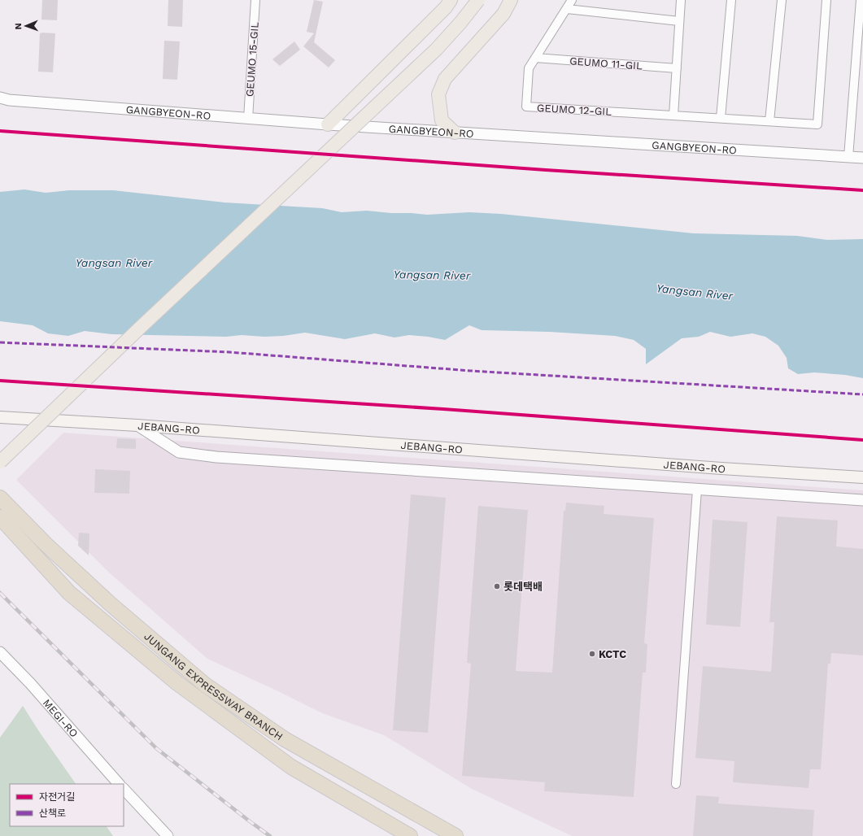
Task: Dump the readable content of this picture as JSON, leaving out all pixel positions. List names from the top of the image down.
{
  "streets": {
    "highway": ["JUNGANG EXPRESSWAY BRANCH"],
    "main road": ["JEBANG-RO"],
    "street": [
      "GEUMO 15-GIL",
      "GEUMO 11-GIL",
      "GEUMO 12-GIL",
      "GANGBYEON-RO",
      "MEGI-RO"
    ]
  },
  "crossings": [
    ["GEUMO 15-GIL", "GANGBYEON-RO"],
    ["GEUMO 11-GIL", "GEUMO 12-GIL"]
  ],
  "water": ["Yangsan River"],
  "places": ["롯데택배", "KCTC"],
  "legend": ["자전거길", "산책로"],
  "north": "left"
}
